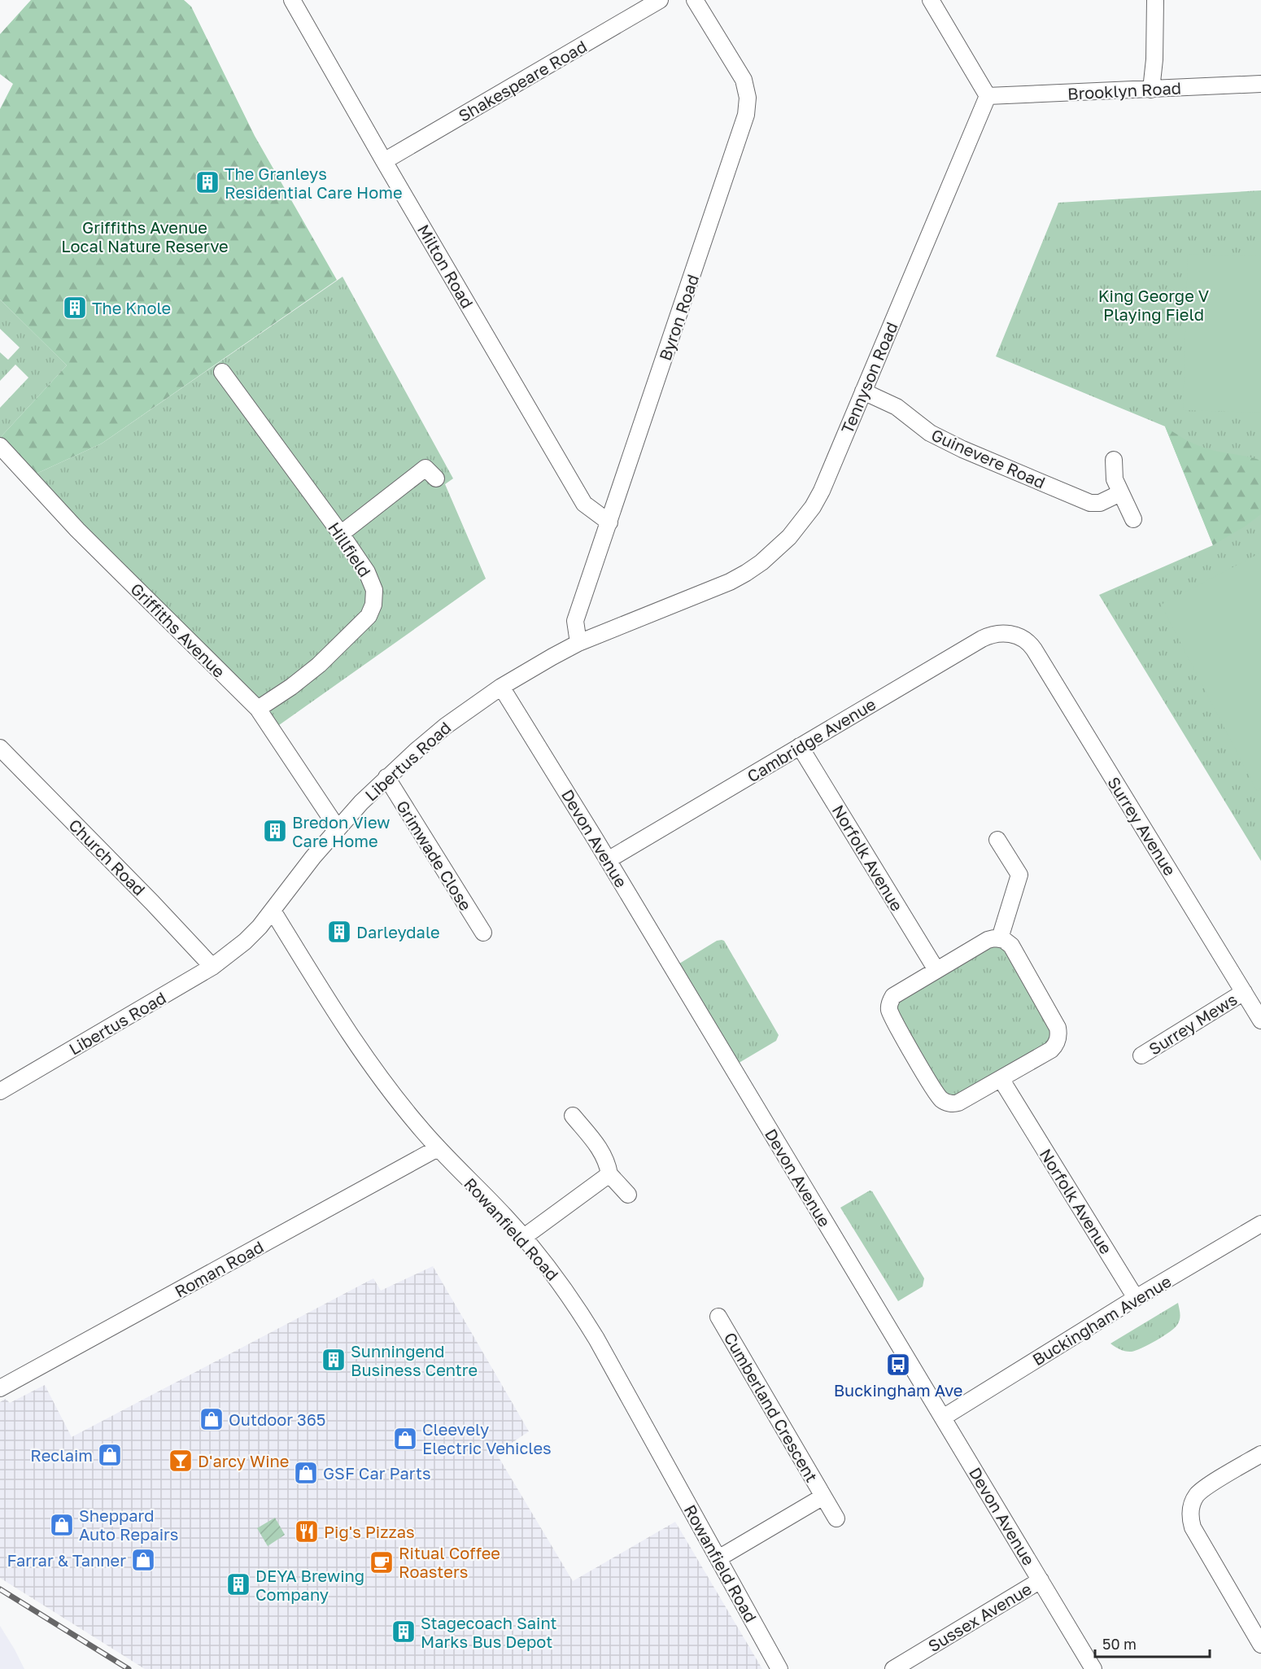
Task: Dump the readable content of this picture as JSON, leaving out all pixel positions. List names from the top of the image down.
{
  "streets": {
    "street": [
      "Shakespeare Road",
      "Brooklyn Road",
      "Milton Road",
      "Byron Road",
      "Tennyson Road",
      "Guinevere Road",
      "Hillfield",
      "Griffiths Avenue",
      "Cambridge Avenue",
      "Libertus Road",
      "Surrey Avenue",
      "Devon Avenue",
      "Grimwade Close",
      "Church Road",
      "Norfolk Avenue",
      "Surrey Mews",
      "Rowanfield Road",
      "Roman Road",
      "Buckingham Avenue",
      "Cumberland Crescent",
      "Sussex Avenue"
    ]
  },
  "crossings": [
    ["Shakespeare Road", "Milton Road"],
    ["Brooklyn Road", "Tennyson Road"],
    ["Milton Road", "Byron Road"],
    ["Byron Road", "Tennyson Road"],
    ["Byron Road", "Libertus Road"],
    ["Tennyson Road", "Guinevere Road"],
    ["Tennyson Road", "Libertus Road"],
    ["Hillfield", "Griffiths Avenue"],
    ["Griffiths Avenue", "Libertus Road"],
    ["Cambridge Avenue", "Surrey Avenue"],
    ["Cambridge Avenue", "Devon Avenue"],
    ["Cambridge Avenue", "Norfolk Avenue"],
    ["Libertus Road", "Devon Avenue"],
    ["Libertus Road", "Grimwade Close"],
    ["Libertus Road", "Church Road"],
    ["Libertus Road", "Rowanfield Road"],
    ["Surrey Avenue", "Surrey Mews"],
    ["Devon Avenue", "Buckingham Avenue"],
    ["Devon Avenue", "Sussex Avenue"],
    ["Norfolk Avenue", "Buckingham Avenue"],
    ["Rowanfield Road", "Roman Road"],
    ["Rowanfield Road", "Cumberland Crescent"]
  ],
  "parks": ["Griffiths Avenue Local Nature Reserve", "King George V Playing Field"],
  "places": {
    "building": [
      "The Granleys Residential Care Home",
      "The Knole",
      "Bredon View Care Home",
      "Darleydale",
      "Sunningend Business Centre",
      "DEYA Brewing Company",
      "Stagecoach Saint Marks Bus Depot"
    ],
    "bus stop": ["Buckingham Ave"],
    "shop": [
      "Outdoor 365",
      "Cleevely Electric Vehicles",
      "Reclaim",
      "GSF Car Parts",
      "Sheppard Auto Repairs",
      "Farrar & Tanner"
    ],
    "bar": ["D'arcy Wine"],
    "restaurant": ["Pig's Pizzas"],
    "cafe": ["Ritual Coffee Roasters"]
  },
  "scale_bar": "50 m"
}
